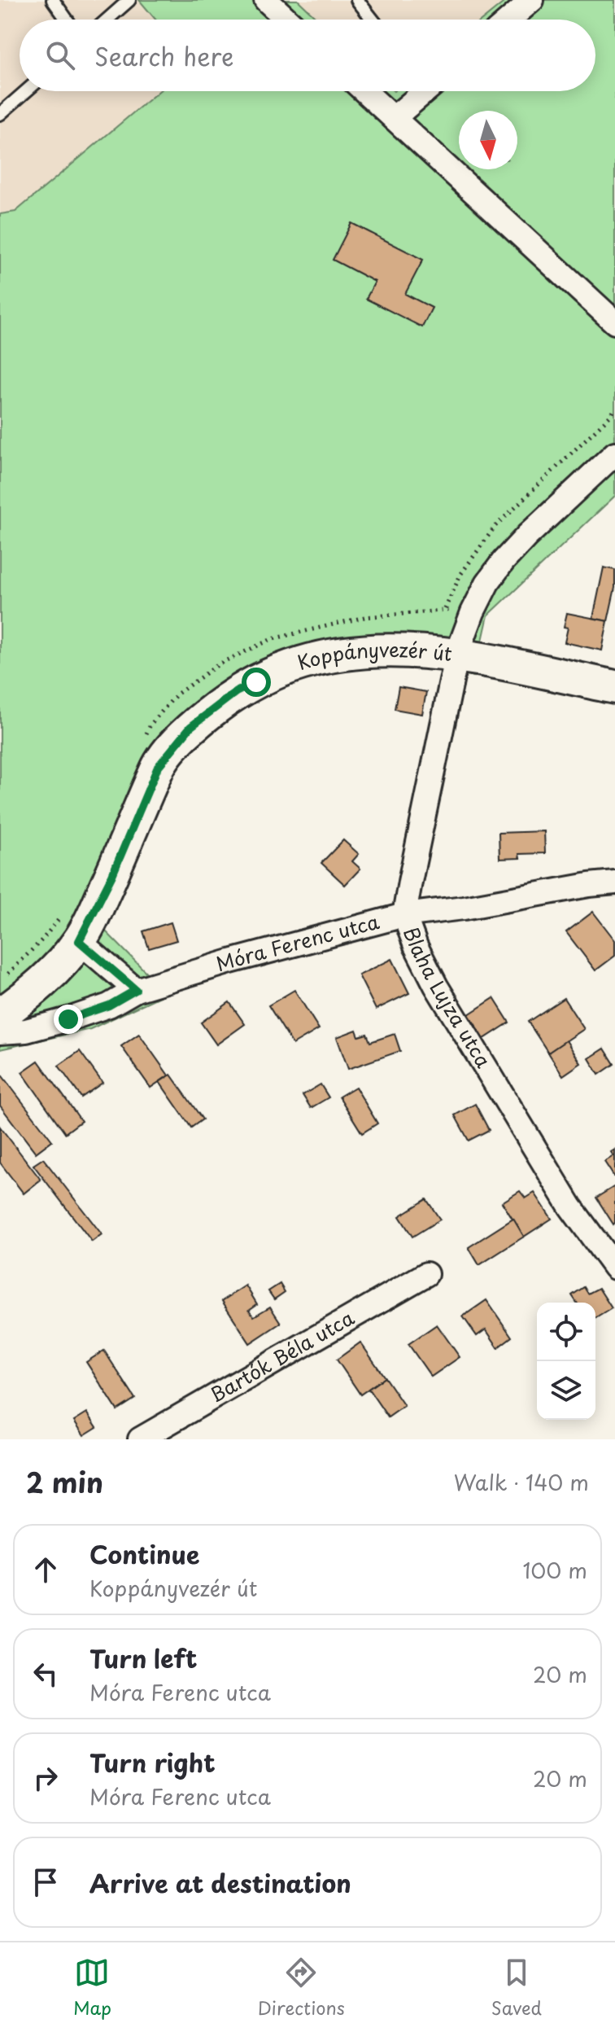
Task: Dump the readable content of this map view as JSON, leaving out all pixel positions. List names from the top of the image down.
{
  "streets": {
    "street": [
      "Koppányvezér út",
      "Móra Ferenc utca",
      "Blaha Lujza utca",
      "Bartók Béla utca"
    ]
  },
  "crossings": [
    ["Koppányvezér út", "Blaha Lujza utca"],
    ["Móra Ferenc utca", "Blaha Lujza utca"]
  ],
  "north": "bottom",
  "page": {
    "search": "Search here",
    "heading": ["2 min", "Walk · 140 m"],
    "list": [
      ["Continue", "Koppányvezér út", "100 m"],
      ["Turn left", "Móra Ferenc utca", "20 m"],
      ["Turn right", "Móra Ferenc utca", "20 m"],
      "Arrive at destination"
    ],
    "nav": ["Map", "Directions", "Saved"]
  }
}
